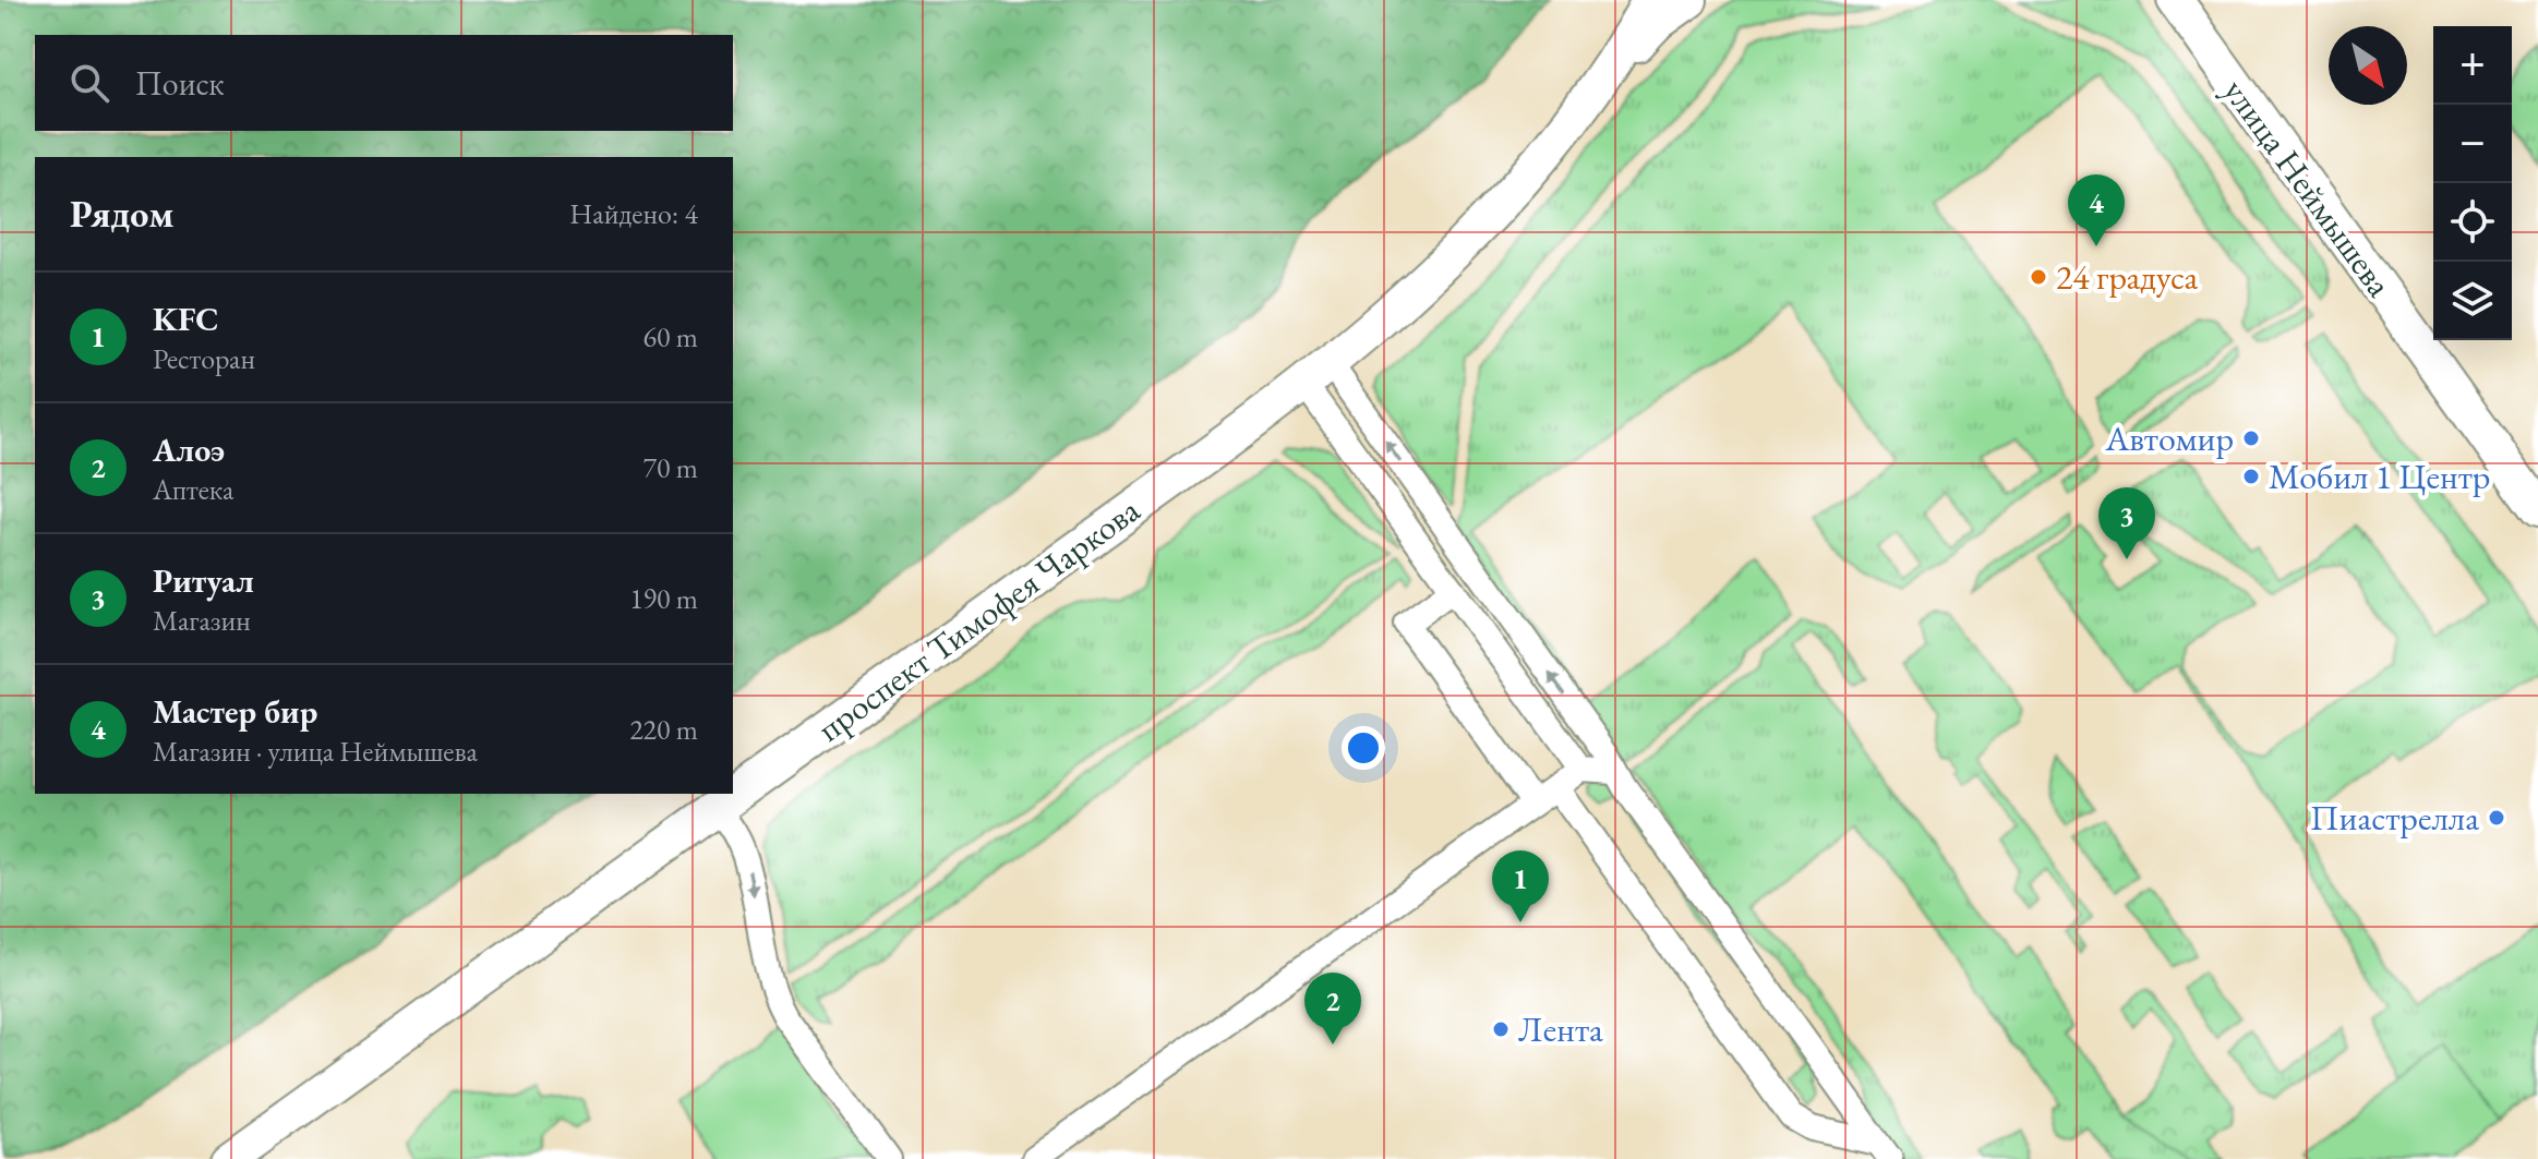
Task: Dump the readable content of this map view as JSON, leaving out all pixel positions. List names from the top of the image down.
{
  "streets": {
    "main road": ["улица Неймышева", "проспект Тимофея Чаркова"]
  },
  "places": [
    "24 градуса",
    "Автомир",
    "Мобил 1 Центр",
    "Пиастрелла",
    "Лента"
  ],
  "north": "bottom right",
  "page": {
    "map_buttons": ["+", "−"],
    "search": "Поиск",
    "heading": ["Рядом", "Найдено: 4"],
    "pins": [
      "4",
      "3",
      "1",
      "2"
    ],
    "list": [
      {
        "mark": "1",
        "name": "KFC",
        "note": "Ресторан",
        "value": "60 m"
      },
      {
        "mark": "2",
        "name": "Алоэ",
        "note": "Аптека",
        "value": "70 m"
      },
      {
        "mark": "3",
        "name": "Ритуал",
        "note": "Магазин",
        "value": "190 m"
      },
      {
        "mark": "4",
        "name": "Мастер бир",
        "note": "Магазин · улица Неймышева",
        "value": "220 m"
      }
    ]
  }
}
